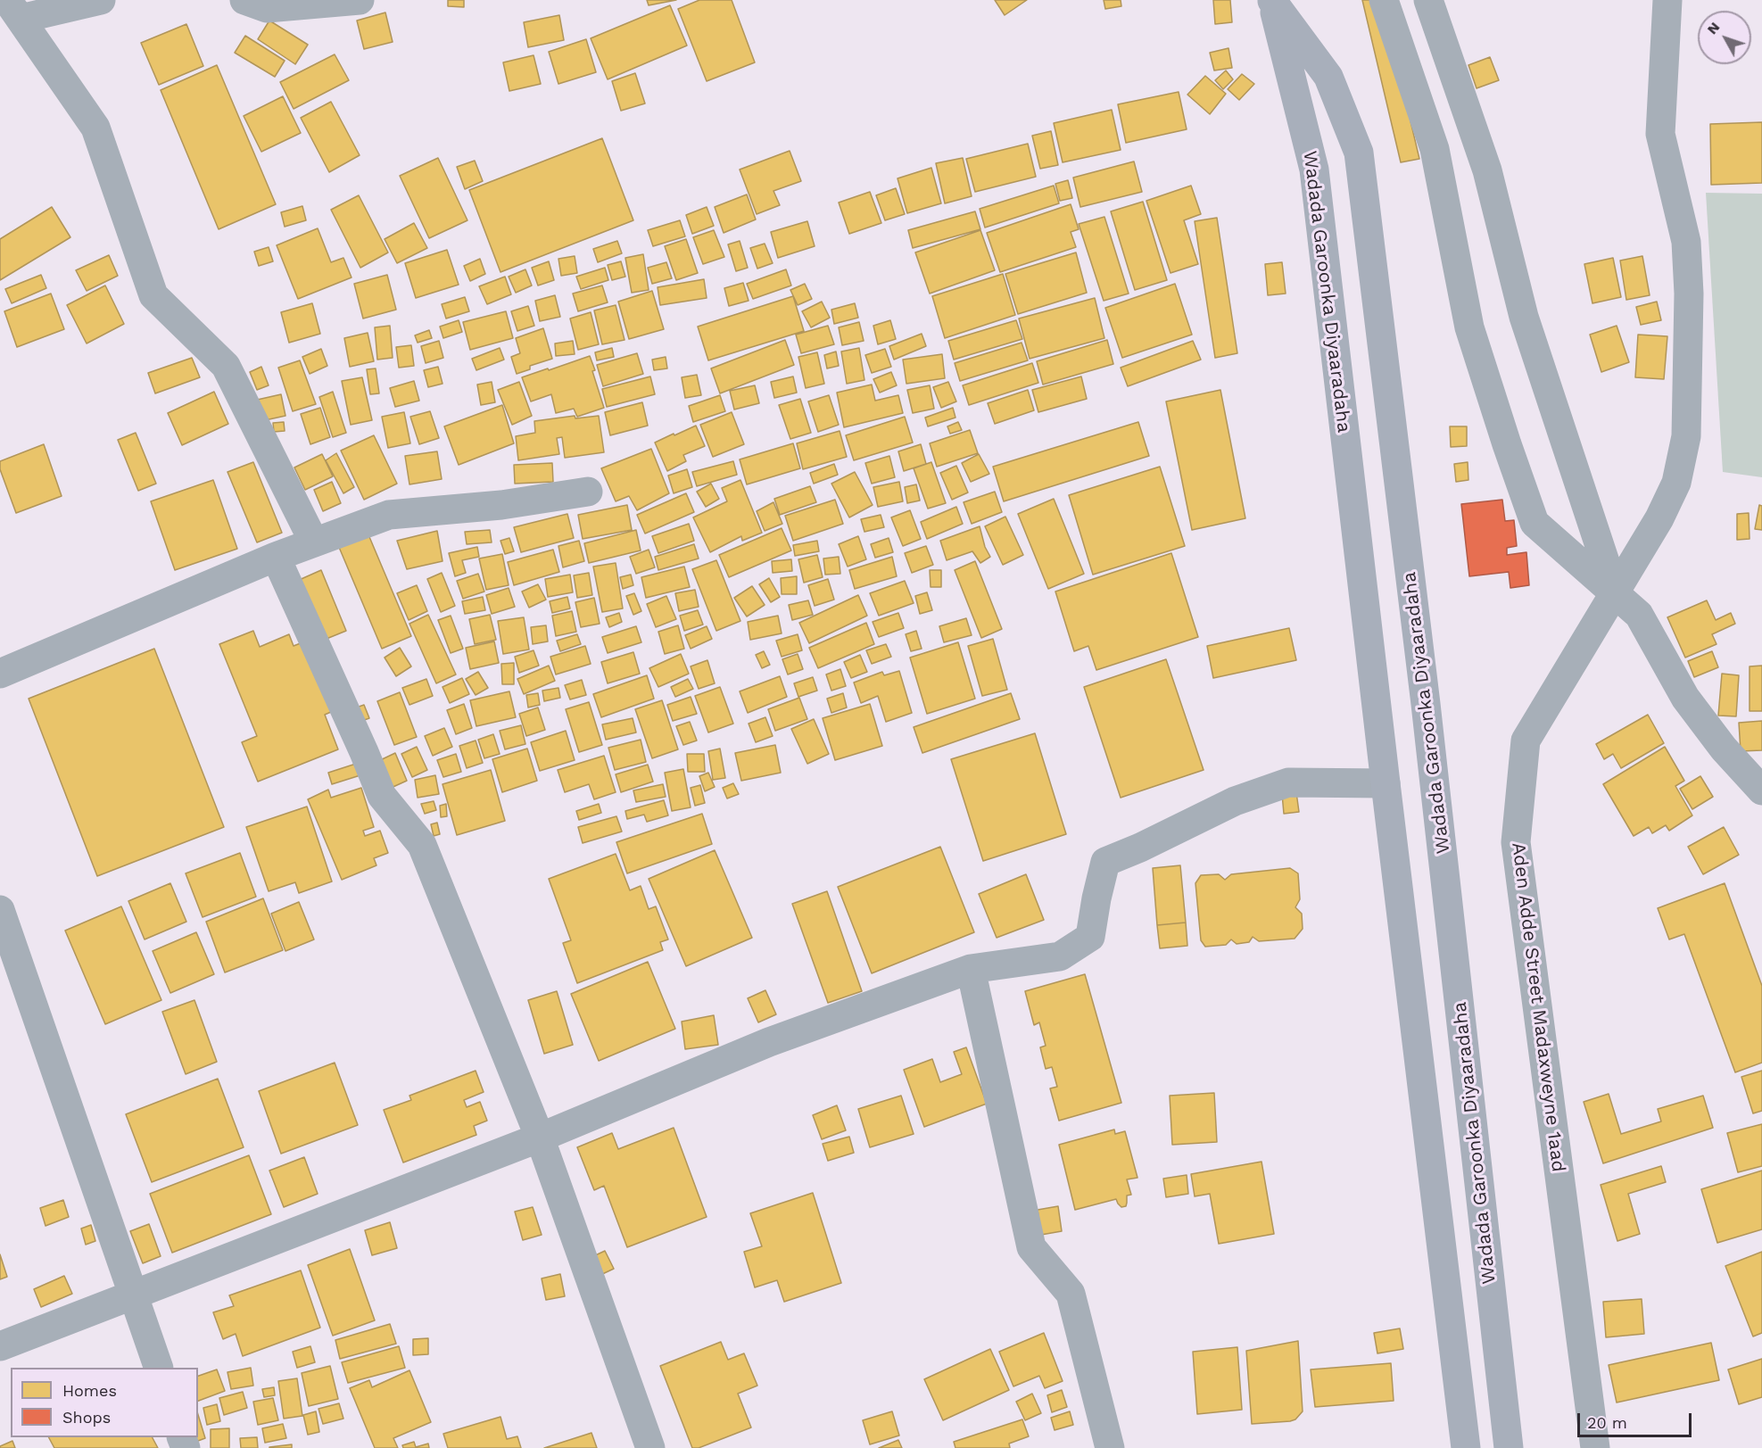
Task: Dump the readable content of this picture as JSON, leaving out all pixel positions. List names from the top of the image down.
{
  "streets": {
    "main road": ["Wadada Garoonka Diyaaradaha"],
    "street": ["Aden Adde Street Madaxweyne 1aad"]
  },
  "legend": ["Homes", "Shops"],
  "scale_bar": "20 m",
  "north": "top left"
}
